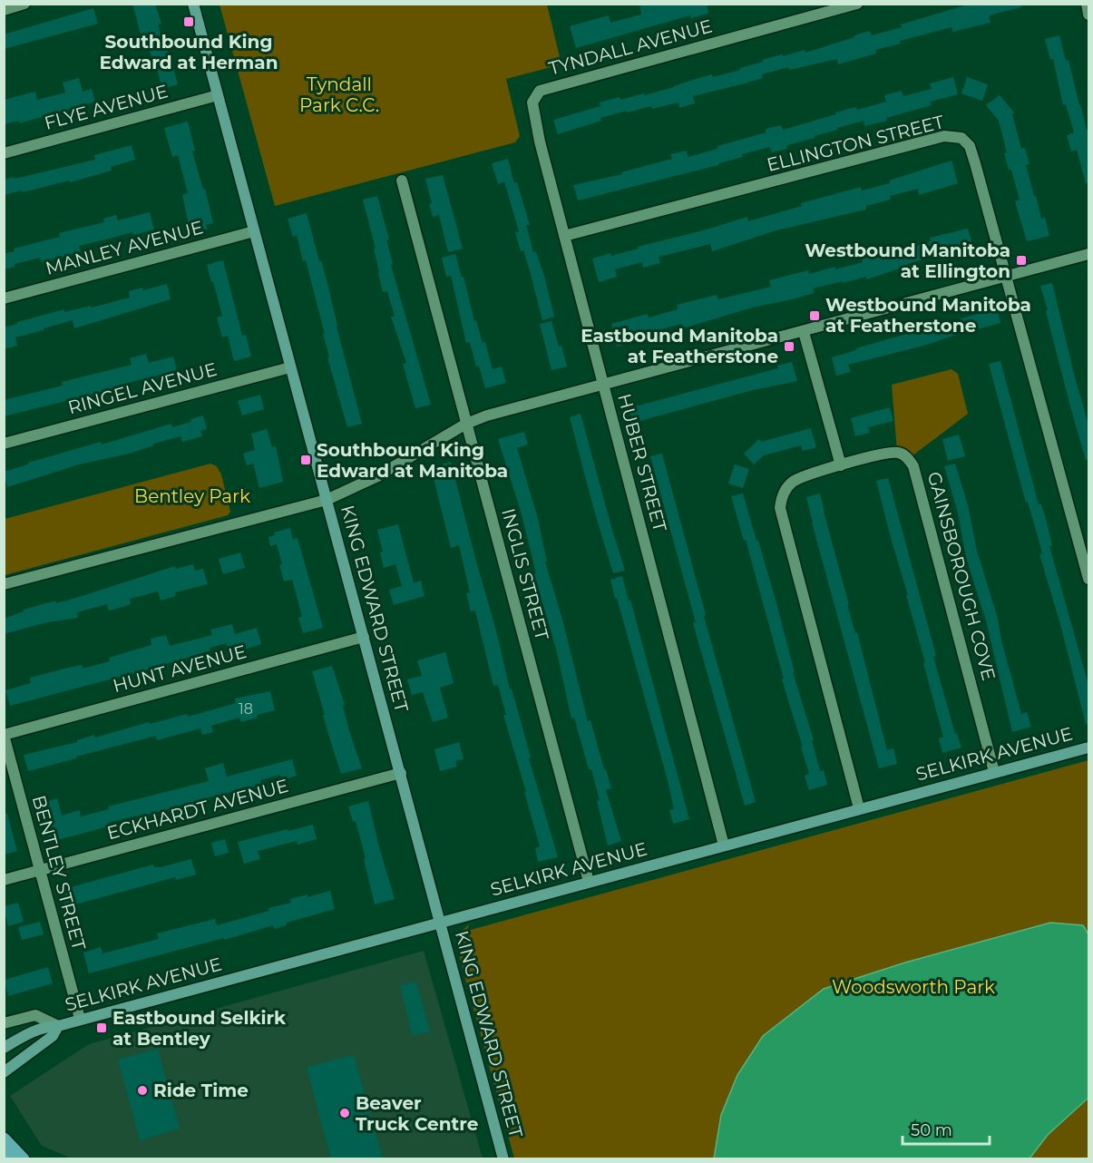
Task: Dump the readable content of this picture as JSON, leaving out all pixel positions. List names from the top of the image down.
{
  "streets": {
    "street": [
      "TYNDALL AVENUE",
      "FLYE AVENUE",
      "ELLINGTON STREET",
      "MANLEY AVENUE",
      "RINGEL AVENUE",
      "HUBER STREET",
      "INGLIS STREET",
      "GAINSBOROUGH COVE",
      "KING EDWARD STREET",
      "HUNT AVENUE",
      "SELKIRK AVENUE",
      "ECKHARDT AVENUE",
      "BENTLEY STREET"
    ]
  },
  "crossings": [
    ["TYNDALL AVENUE", "HUBER STREET"],
    ["FLYE AVENUE", "KING EDWARD STREET"],
    ["ELLINGTON STREET", "HUBER STREET"],
    ["MANLEY AVENUE", "KING EDWARD STREET"],
    ["RINGEL AVENUE", "KING EDWARD STREET"],
    ["HUBER STREET", "SELKIRK AVENUE"],
    ["INGLIS STREET", "SELKIRK AVENUE"],
    ["GAINSBOROUGH COVE", "SELKIRK AVENUE"],
    ["KING EDWARD STREET", "HUNT AVENUE"],
    ["KING EDWARD STREET", "SELKIRK AVENUE"],
    ["KING EDWARD STREET", "ECKHARDT AVENUE"],
    ["HUNT AVENUE", "BENTLEY STREET"],
    ["SELKIRK AVENUE", "BENTLEY STREET"],
    ["ECKHARDT AVENUE", "BENTLEY STREET"]
  ],
  "parks": ["Tyndall Park C.C.", "Bentley Park", "Woodsworth Park"],
  "places": {
    "transit": [
      "Southbound King Edward at Herman",
      "Westbound Manitoba at Ellington",
      "Westbound Manitoba at Featherstone",
      "Eastbound Manitoba at Featherstone",
      "Southbound King Edward at Manitoba",
      "Eastbound Selkirk at Bentley"
    ],
    "other": ["Ride Time", "Beaver Truck Centre"]
  },
  "house_numbers": ["18"],
  "scale_bar": "50 m"
}
